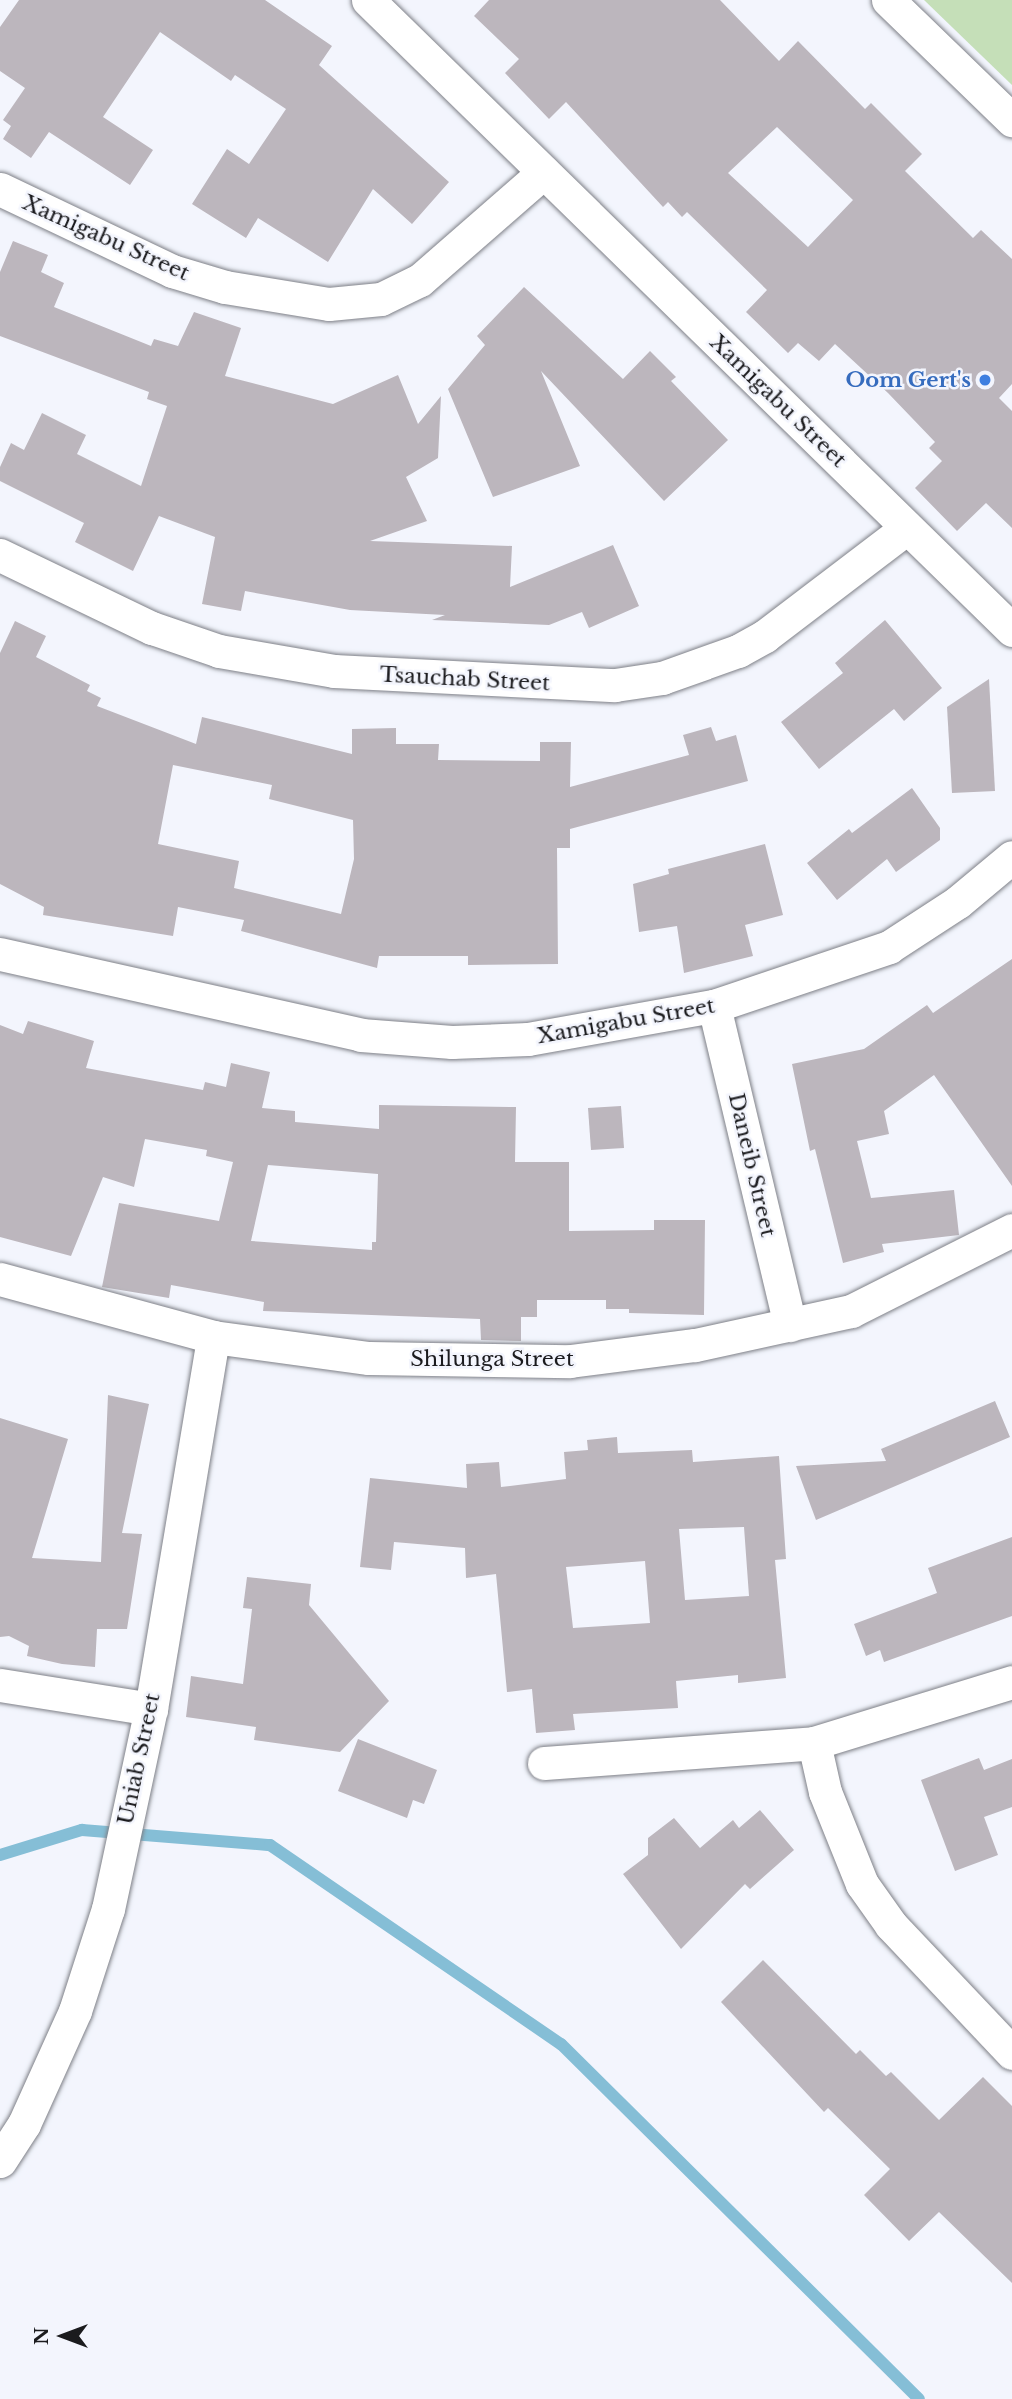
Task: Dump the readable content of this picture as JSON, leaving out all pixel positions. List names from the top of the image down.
{
  "streets": {
    "street": [
      "Xamigabu Street",
      "Tsauchab Street",
      "Daneib Street",
      "Shilunga Street",
      "Uniab Street"
    ]
  },
  "crossings": [
    ["Xamigabu Street", "Tsauchab Street"],
    ["Xamigabu Street", "Daneib Street"],
    ["Daneib Street", "Shilunga Street"],
    ["Shilunga Street", "Uniab Street"]
  ],
  "places": ["Oom Gert's"],
  "north": "left"
}
